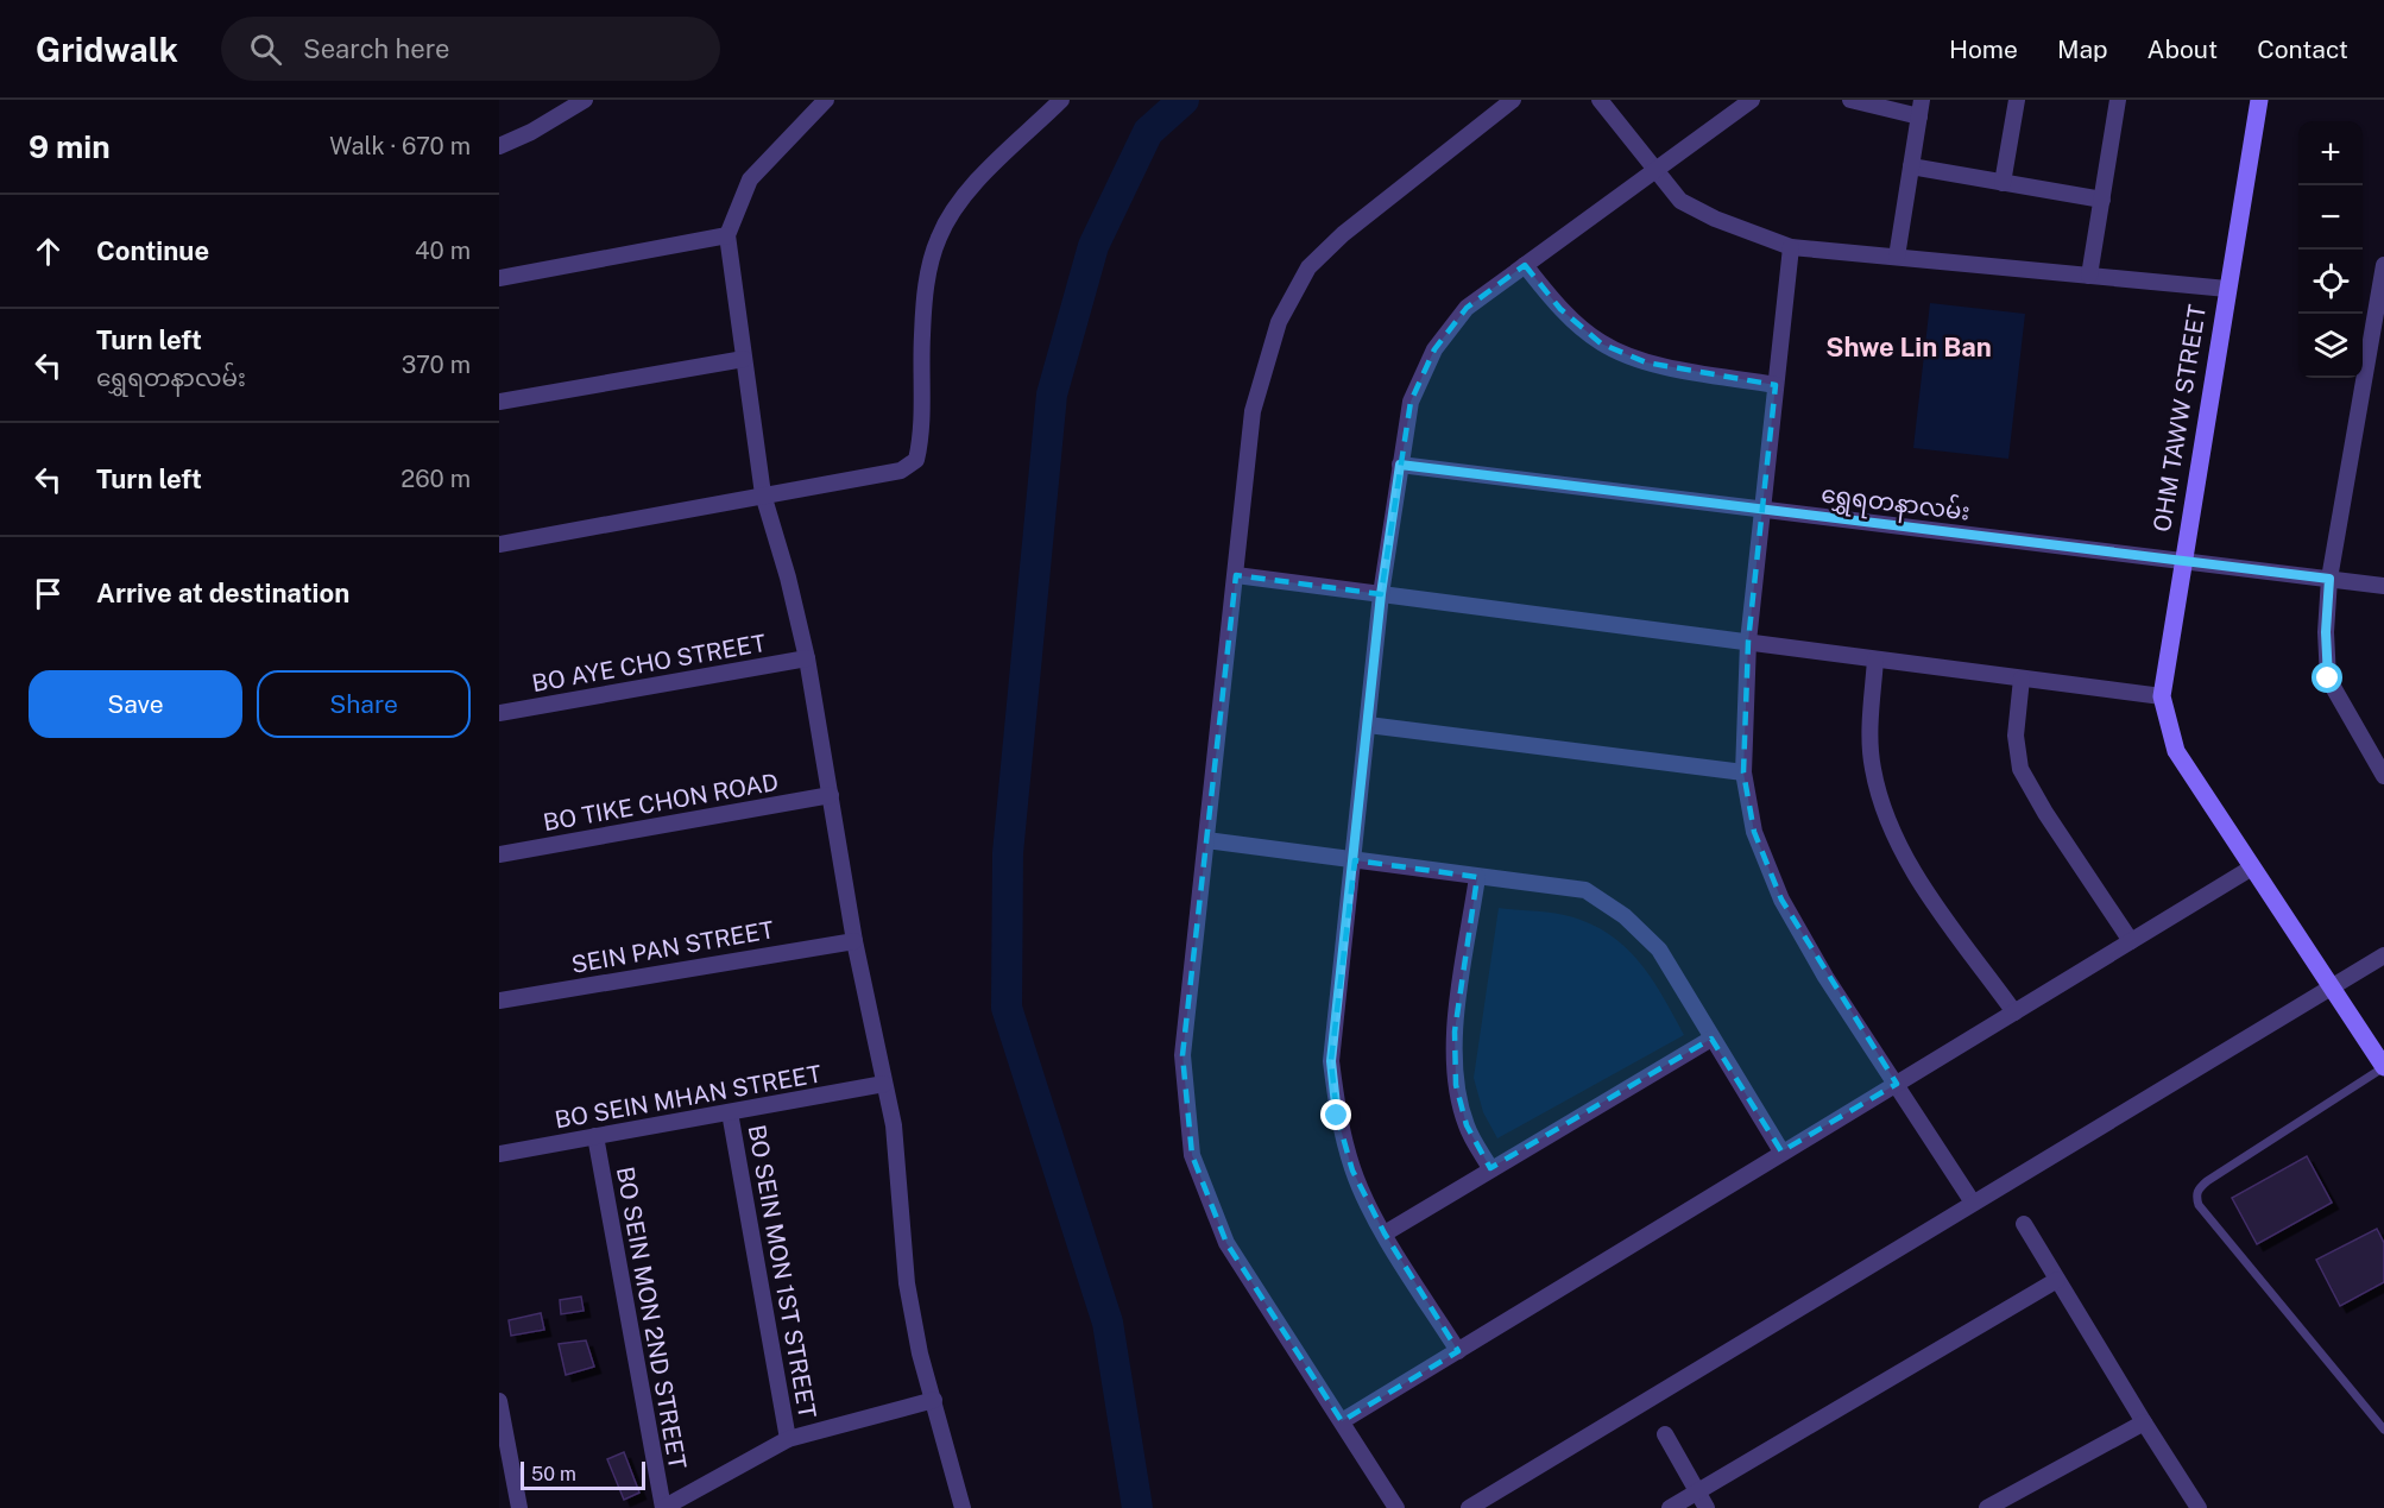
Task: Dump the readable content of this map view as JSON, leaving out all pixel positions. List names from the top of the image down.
{
  "streets": {
    "street": [
      "OHM TAWW STREET",
      "ရွှေရတနာလမ်း",
      "BO AYE CHO STREET",
      "BO TIKE CHON ROAD",
      "SEIN PAN STREET",
      "BO SEIN MHAN STREET",
      "BO SEIN MON 1ST STREET",
      "BO SEIN MON 2ND STREET"
    ]
  },
  "crossings": [
    ["OHM TAWW STREET", "ရွှေရတနာလမ်း"],
    ["BO SEIN MHAN STREET", "BO SEIN MON 1ST STREET"],
    ["BO SEIN MHAN STREET", "BO SEIN MON 2ND STREET"]
  ],
  "districts": ["Shwe Lin Ban"],
  "scale_bar": "50 m",
  "page": {
    "header": "Gridwalk",
    "search": "Search here",
    "nav": [
      "Home",
      "Map",
      "About",
      "Contact"
    ],
    "heading": ["9 min", "Walk · 670 m"],
    "map_buttons": ["+", "−"],
    "list": [
      ["Continue", "40 m"],
      ["Turn left", "ရွှေရတနာလမ်း", "370 m"],
      ["Turn left", "260 m"],
      "Arrive at destination"
    ],
    "buttons": ["Save", "Share"],
    "scale": "50 m"
  }
}
